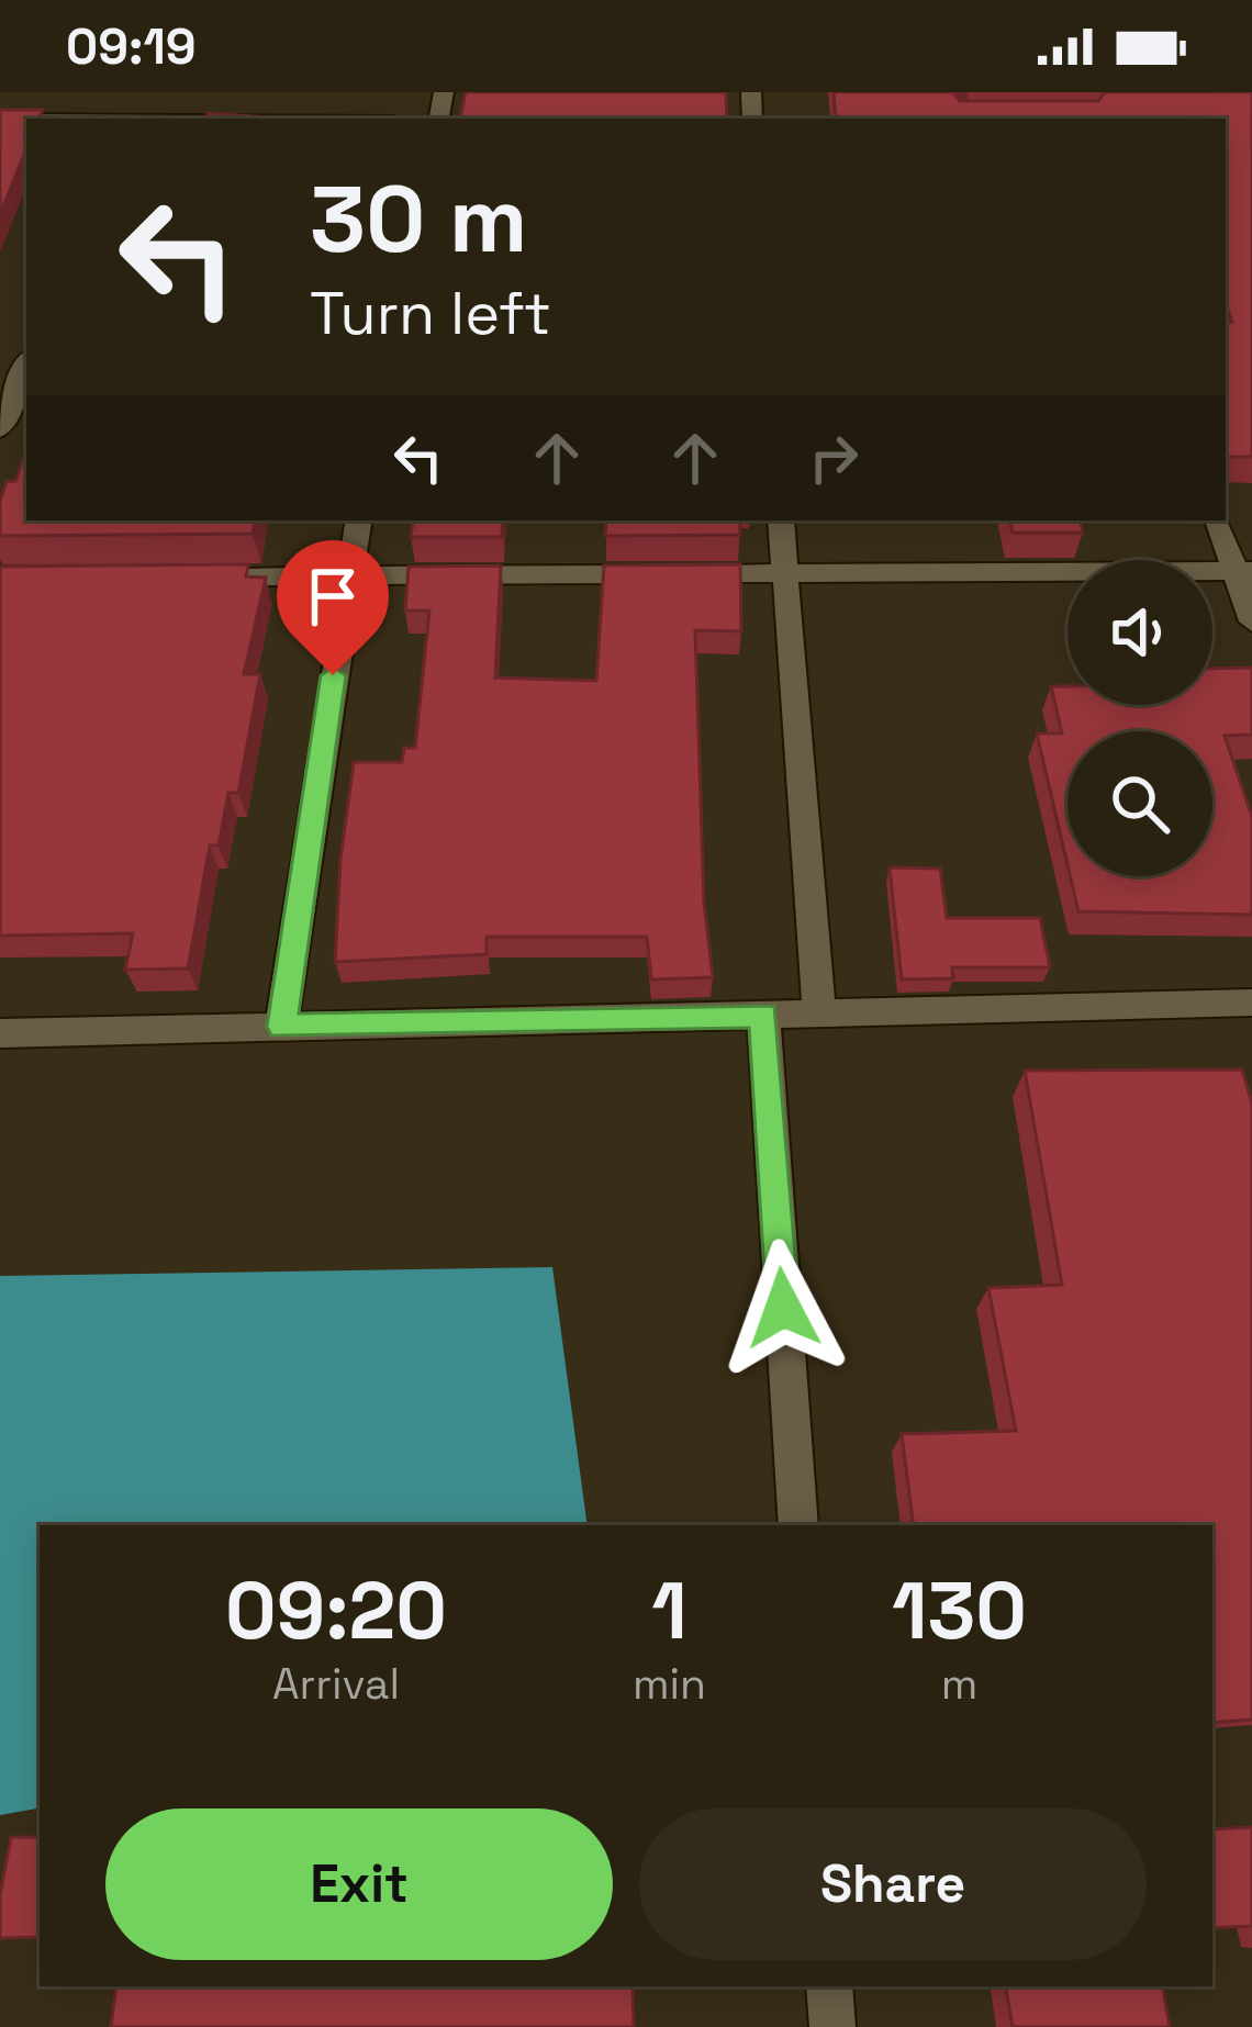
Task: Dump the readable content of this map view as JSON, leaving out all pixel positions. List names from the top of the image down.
{
  "page": {
    "status": "09:19",
    "turn": ["30 m", "Turn left"],
    "eta": [
      "09:20",
      "Arrival",
      "1",
      "min",
      "130",
      "m"
    ],
    "buttons": ["Exit", "Share"]
  }
}
